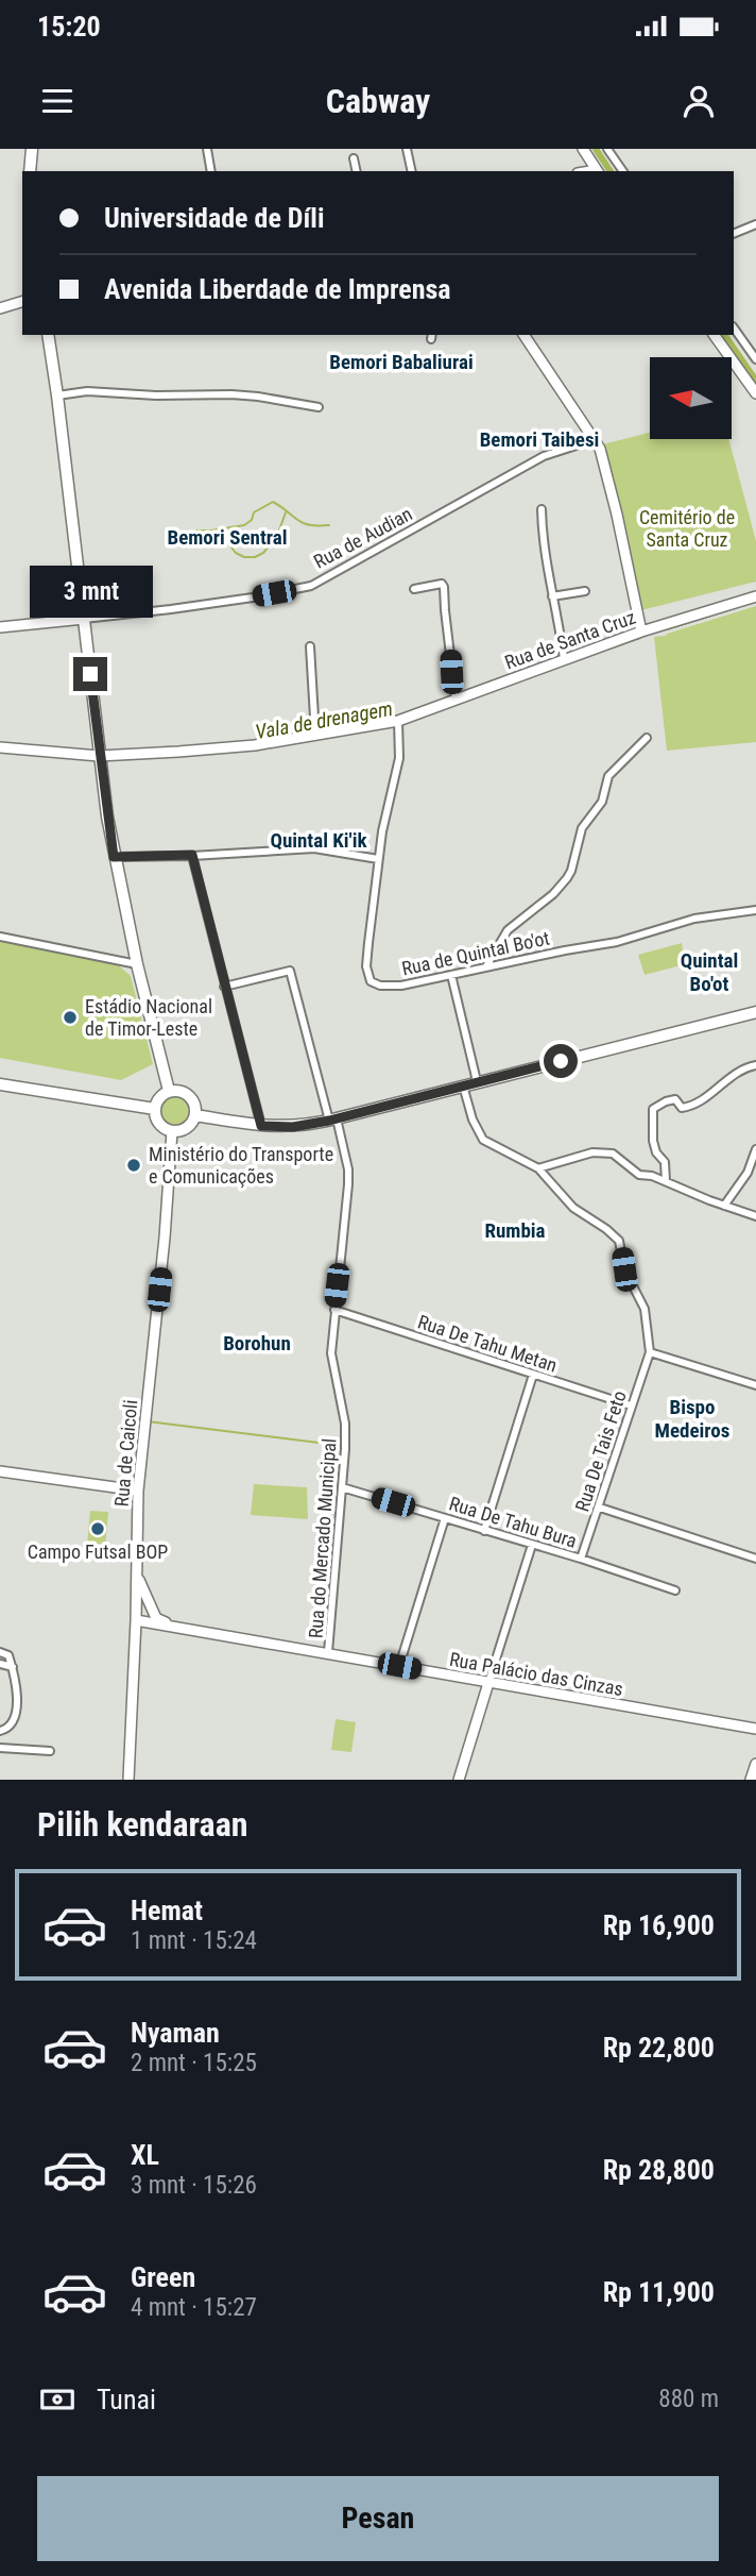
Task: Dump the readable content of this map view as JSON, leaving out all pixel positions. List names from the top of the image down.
{
  "streets": {
    "street": [
      "Rua de Audian",
      "Rua de Santa Cruz",
      "Rua de Quintal Bo'ot",
      "Rua De Tahu Metan",
      "Rua De Tais Feto",
      "Rua de Caicoli",
      "Rua De Tahu Bura",
      "Rua do Mercado Municipal",
      "Rua Palácio das Cinzas"
    ]
  },
  "crossings": [
    ["Rua de Santa Cruz", "Rua de Quintal Bo'ot"],
    ["Rua De Tahu Metan", "Rua De Tais Feto"],
    ["Rua De Tahu Metan", "Rua do Mercado Municipal"],
    ["Rua De Tais Feto", "Rua De Tahu Bura"],
    ["Rua de Caicoli", "Rua Palácio das Cinzas"],
    ["Rua De Tahu Bura", "Rua do Mercado Municipal"],
    ["Rua do Mercado Municipal", "Rua Palácio das Cinzas"]
  ],
  "districts": [
    "Bemori Babaliurai",
    "Bemori Taibesi",
    "Bemori Sentral",
    "Quintal Ki'ik",
    "Quintal Bo'ot",
    "Rumbia",
    "Borohun",
    "Bispo Medeiros"
  ],
  "water": ["Vala de drenagem"],
  "parks": ["Cemitério de Santa Cruz"],
  "places": ["Estádio Nacional de Timor-Leste", "Ministério do Transporte e Comunicações", "Campo Futsal BOP"],
  "north": "left",
  "page": {
    "status": "15:20",
    "header": "Cabway",
    "banner": ["Universidade de Díli", "Avenida Liberdade de Imprensa"],
    "bubble": "3 mnt",
    "heading": "Pilih kendaraan",
    "list": [
      {
        "name": "Hemat",
        "note": "1 mnt · 15:24",
        "value": "Rp 16,900"
      },
      {
        "name": "Nyaman",
        "note": "2 mnt · 15:25",
        "value": "Rp 22,800"
      },
      {
        "name": "XL",
        "note": "3 mnt · 15:26",
        "value": "Rp 28,800"
      },
      {
        "name": "Green",
        "note": "4 mnt · 15:27",
        "value": "Rp 11,900"
      }
    ],
    "pay": ["Tunai", "880 m"],
    "buttons": "Pesan"
  }
}
